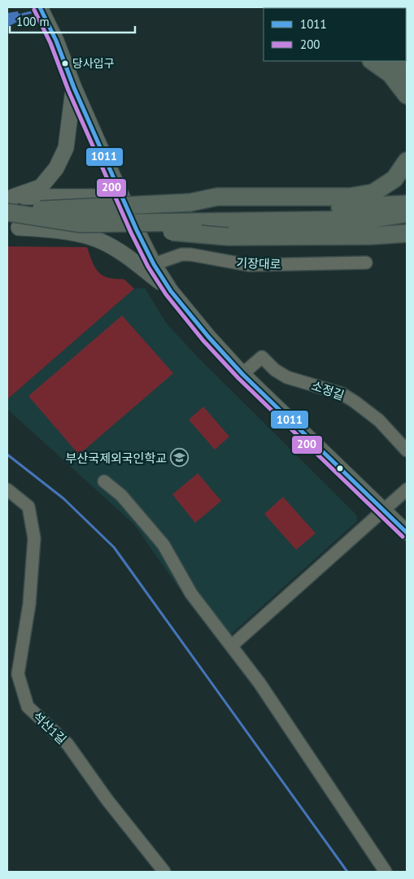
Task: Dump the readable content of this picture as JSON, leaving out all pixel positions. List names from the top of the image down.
{
  "streets": {
    "street": ["기장대로", "소정길", "석산1길"]
  },
  "places": {
    "other": ["당사입구"],
    "school or university": ["부산국제외국인학교"]
  },
  "lines": ["transit line 1011", "transit line 200"],
  "legend": ["1011", "200"],
  "scale_bar": "100 m"
}
